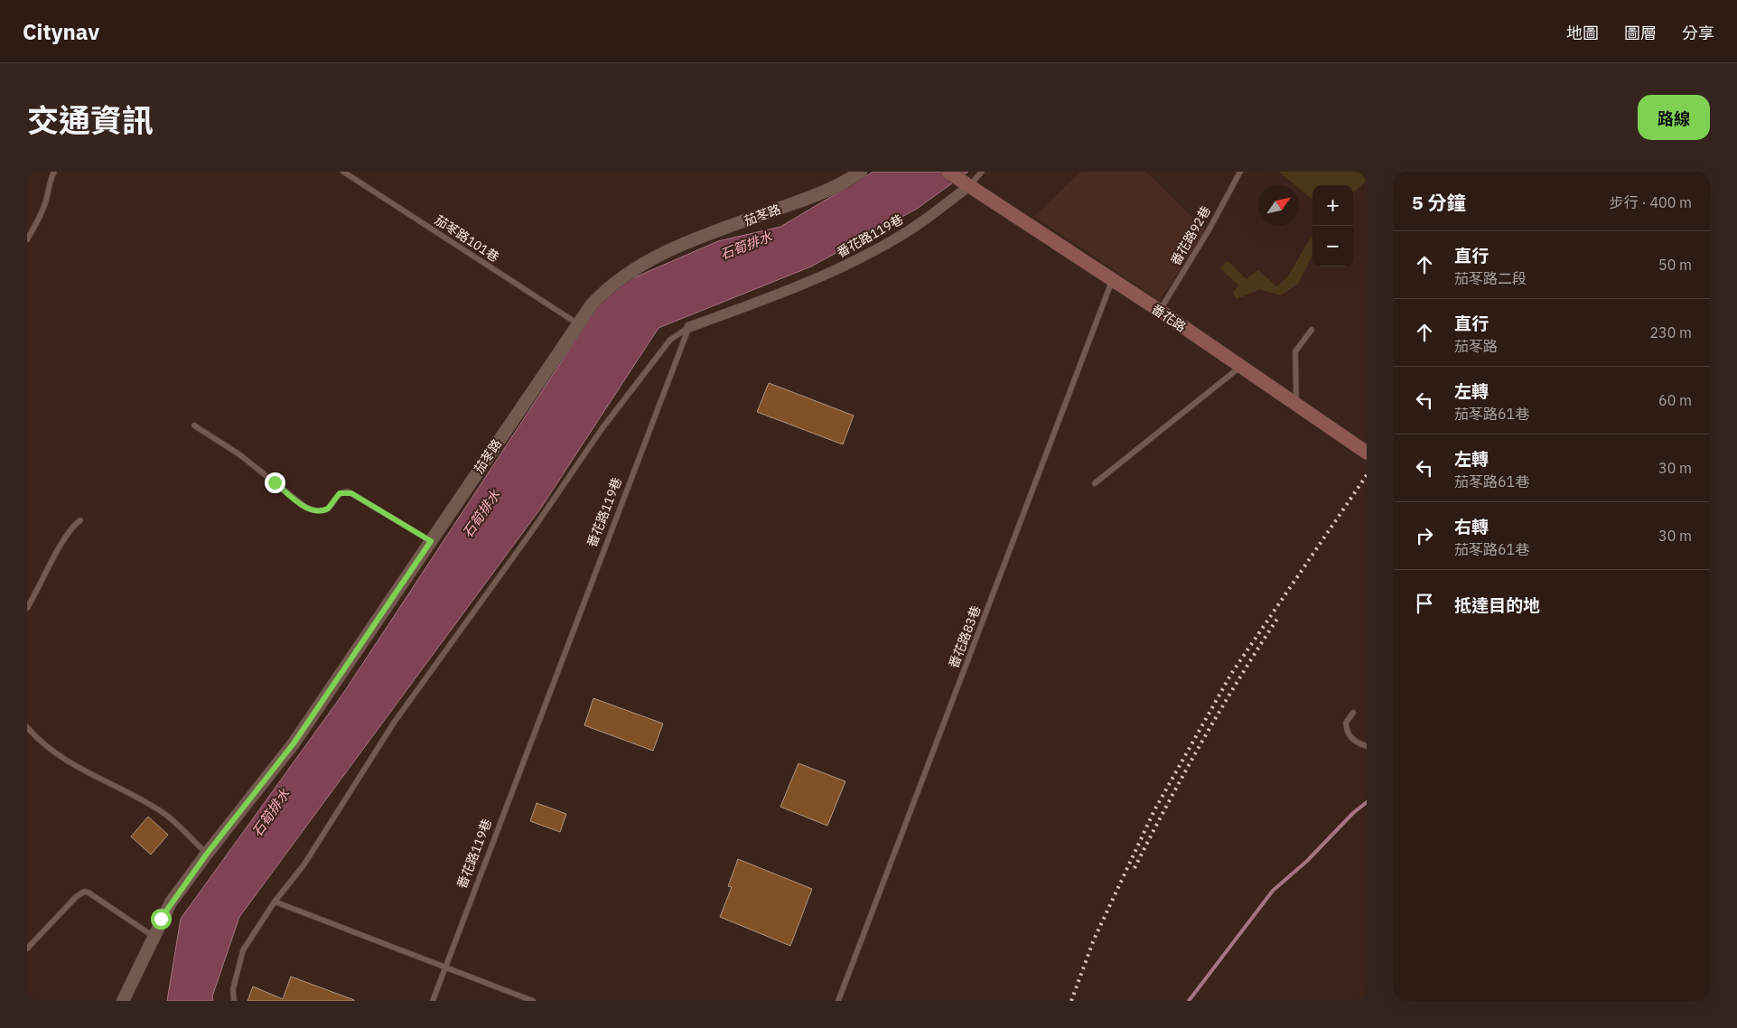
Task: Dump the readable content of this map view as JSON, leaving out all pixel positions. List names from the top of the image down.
{
  "streets": {
    "main road": ["番花路"],
    "street": ["茄苳路", "番花路119巷"],
    "lane": ["番花路92巷", "茄苳路101巷", "番花路83巷"]
  },
  "crossings": [
    ["茄苳路", "茄苳路101巷"],
    ["番花路119巷", "番花路"],
    ["番花路92巷", "番花路"],
    ["番花路", "番花路83巷"]
  ],
  "water": ["石筍排水"],
  "north": "top right",
  "page": {
    "header": "Citynav",
    "nav": ["地圖", "圖層", "分享"],
    "title": "交通資訊",
    "buttons": "路線",
    "heading": ["5 分鐘", "步行 · 400 m"],
    "map_buttons": ["+", "−"],
    "list": [
      ["直行", "茄苳路二段", "50 m"],
      ["直行", "茄苳路", "230 m"],
      ["左轉", "茄苳路61巷", "60 m"],
      ["左轉", "茄苳路61巷", "30 m"],
      ["右轉", "茄苳路61巷", "30 m"],
      "抵達目的地"
    ]
  }
}
